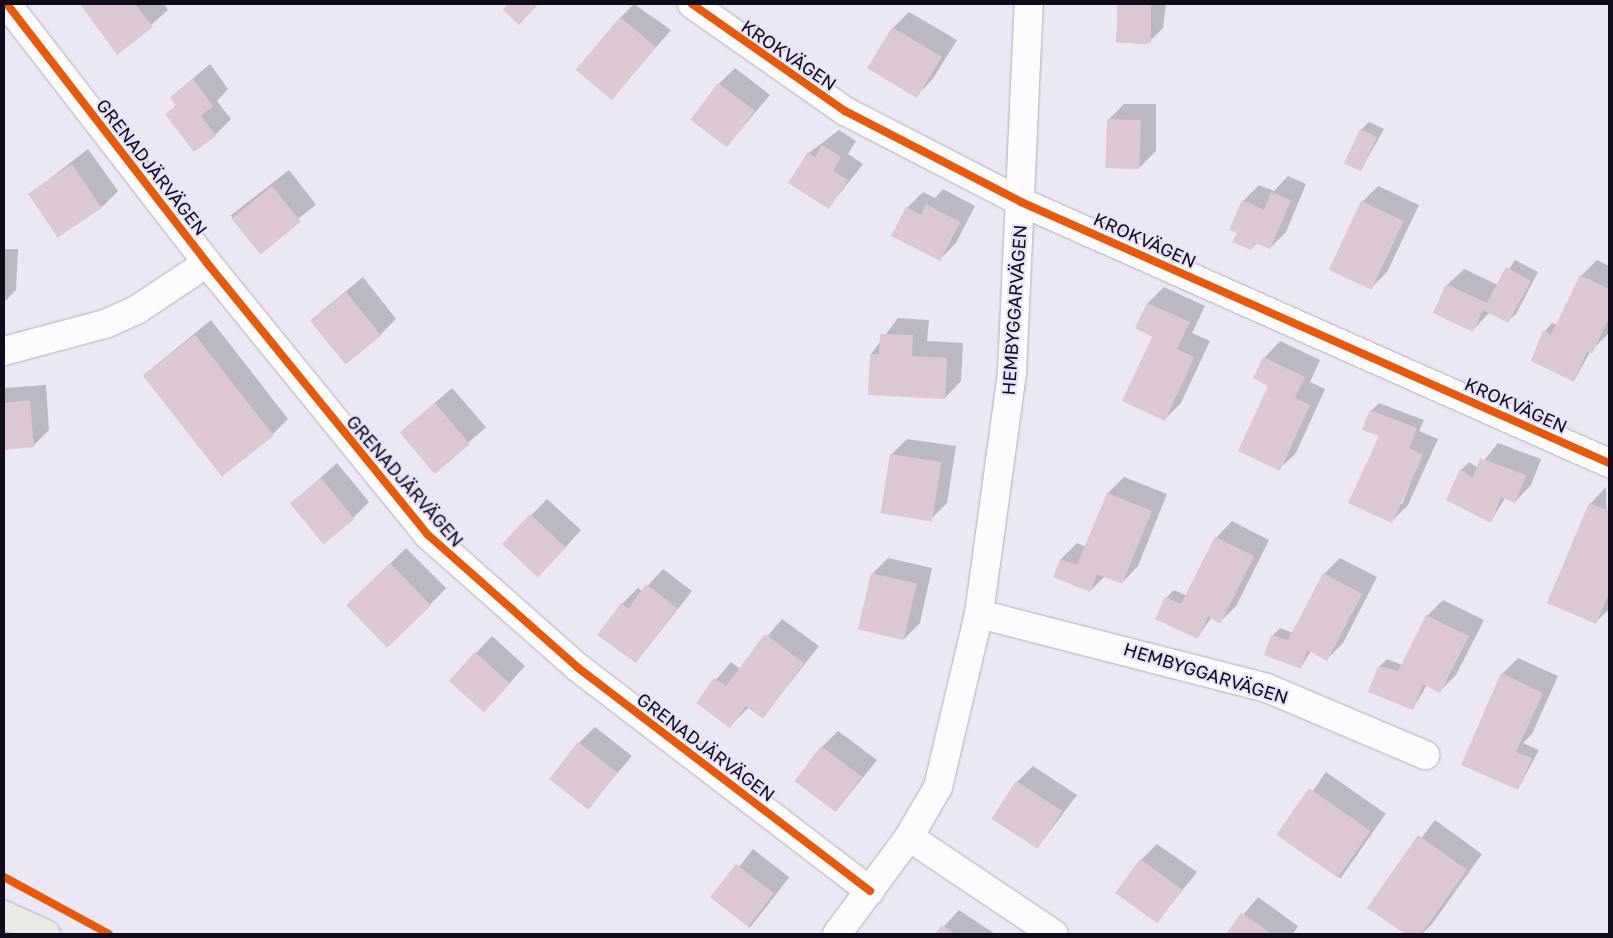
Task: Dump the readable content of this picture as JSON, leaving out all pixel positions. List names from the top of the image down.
{
  "streets": {
    "street": ["KROKVÄGEN", "GRENADJÄRVÄGEN", "HEMBYGGARVÄGEN"]
  },
  "crossings": [
    ["KROKVÄGEN", "HEMBYGGARVÄGEN"],
    ["GRENADJÄRVÄGEN", "HEMBYGGARVÄGEN"]
  ]
}
